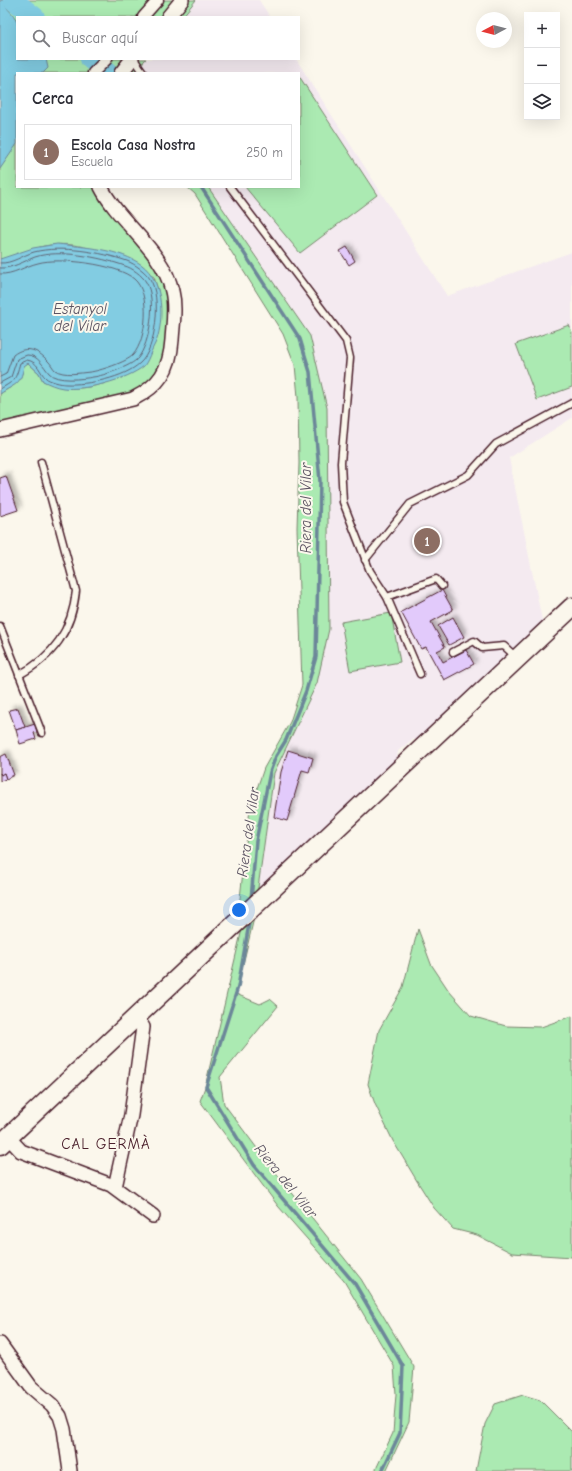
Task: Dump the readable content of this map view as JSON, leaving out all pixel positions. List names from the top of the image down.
{
  "districts": ["CAL GERMÀ"],
  "water": ["Estanyol del Vilar", "Riera del Vilar"],
  "north": "left",
  "page": {
    "map_buttons": ["+", "−"],
    "search": "Buscar aquí",
    "heading": "Cerca",
    "list": [
      {
        "mark": "1",
        "name": "Escola Casa Nostra",
        "note": "Escuela",
        "value": "250 m"
      }
    ],
    "pins": "1"
  }
}
